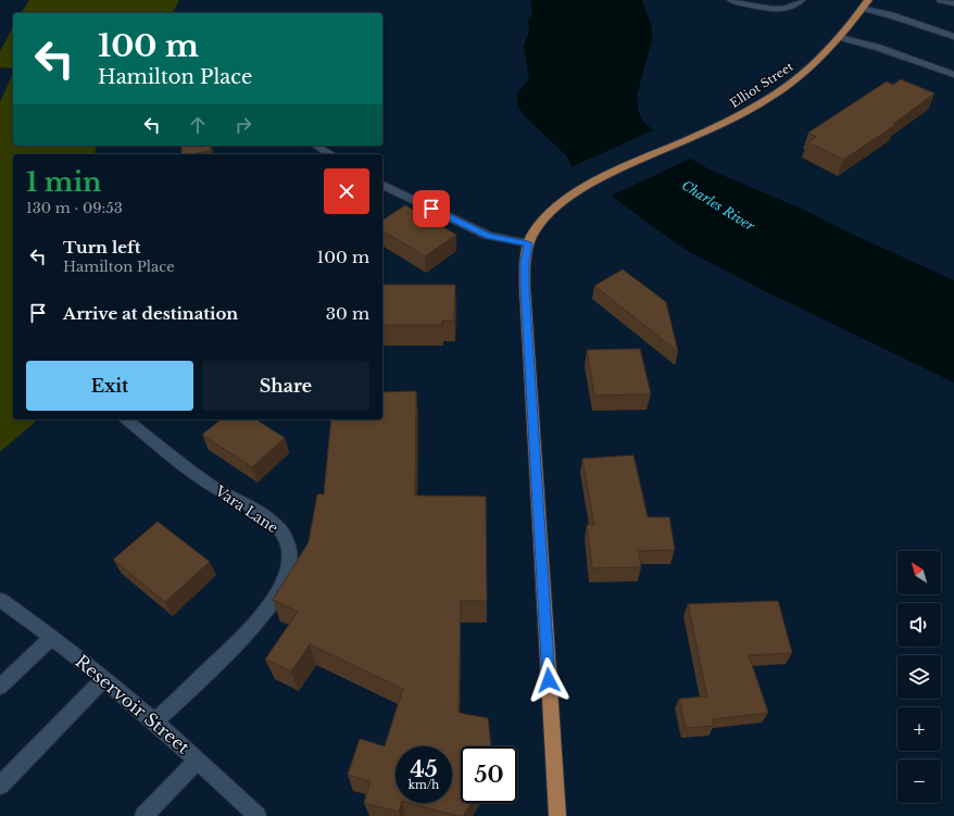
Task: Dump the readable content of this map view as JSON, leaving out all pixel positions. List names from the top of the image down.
{
  "streets": {
    "main road": ["Elliot Street"],
    "street": ["Vara Lane", "Reservoir Street"]
  },
  "crossings": [
    ["Vara Lane", "Reservoir Street"]
  ],
  "water": ["Charles River"],
  "north": "top left",
  "page": {
    "turn": ["100 m", "Hamilton Place"],
    "heading": ["1 min", "130 m · 09:53"],
    "list": [
      {
        "name": "Turn left",
        "note": "Hamilton Place",
        "value": "100 m"
      },
      {
        "name": "Arrive at destination",
        "value": "30 m"
      }
    ],
    "buttons": ["Exit", "Share"],
    "map_buttons": ["+", "−"],
    "speed": "45 km/h",
    "limit": "50"
  }
}
